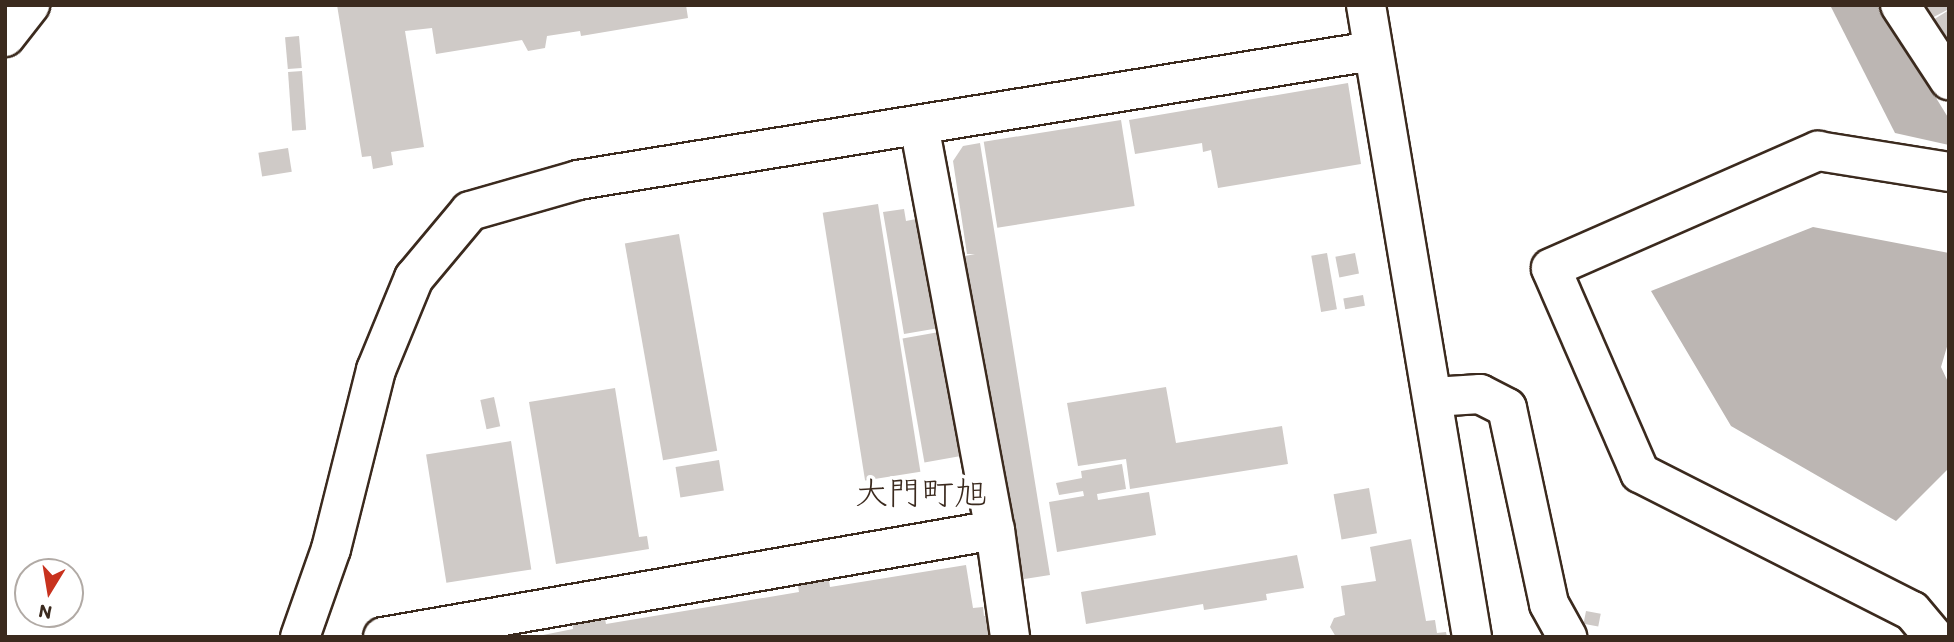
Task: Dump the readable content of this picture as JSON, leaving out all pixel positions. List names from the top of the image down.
{
  "districts": ["大門町旭"],
  "north": "bottom"
}
